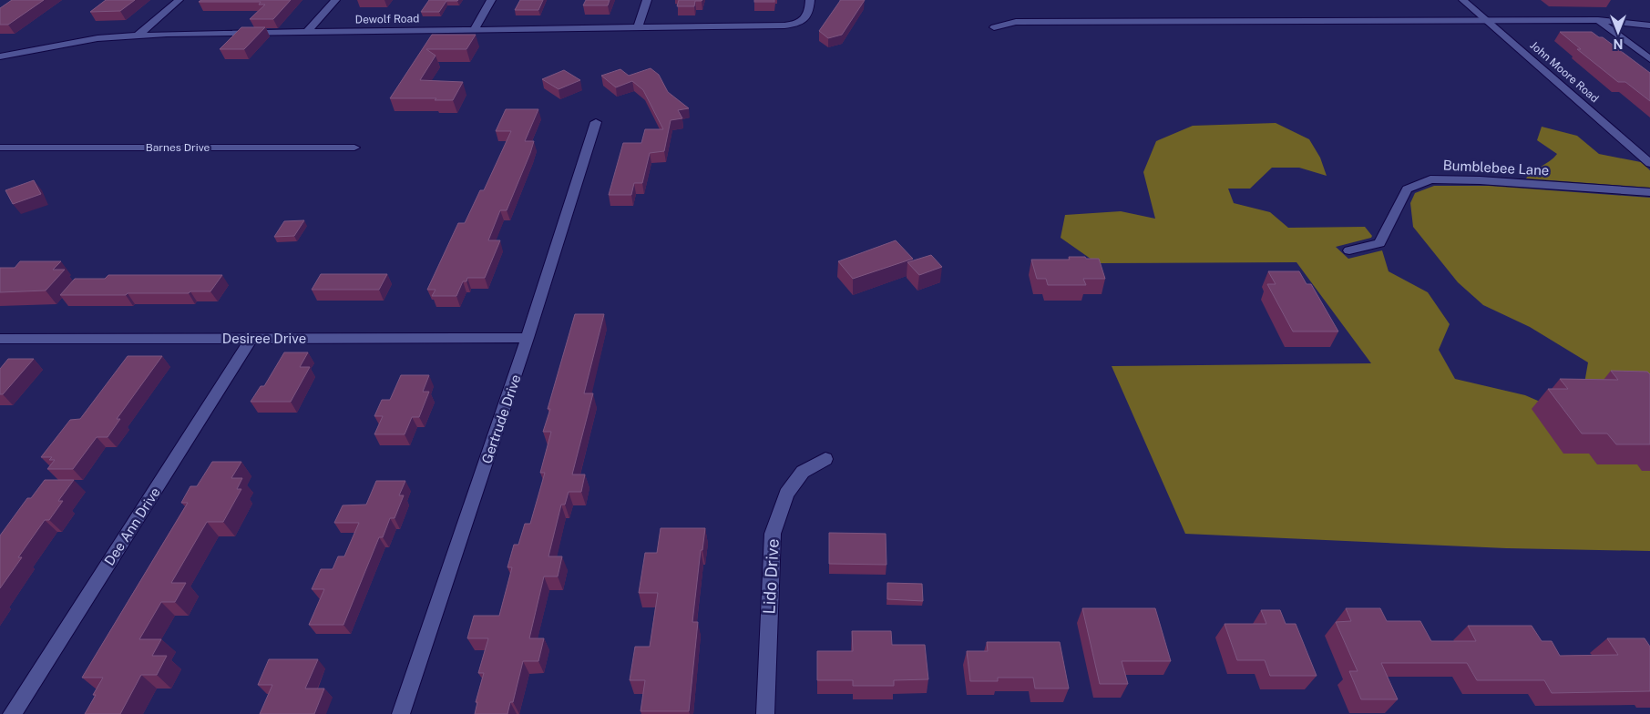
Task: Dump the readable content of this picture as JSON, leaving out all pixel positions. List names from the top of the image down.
{
  "streets": {
    "street": [
      "Dewolf Road",
      "John Moore Road",
      "Barnes Drive",
      "Bumblebee Lane",
      "Desiree Drive",
      "Gertrude Drive",
      "Dee Ann Drive",
      "Lido Drive"
    ]
  },
  "crossings": [
    ["Desiree Drive", "Gertrude Drive"],
    ["Desiree Drive", "Dee Ann Drive"]
  ],
  "north": "bottom"
}
